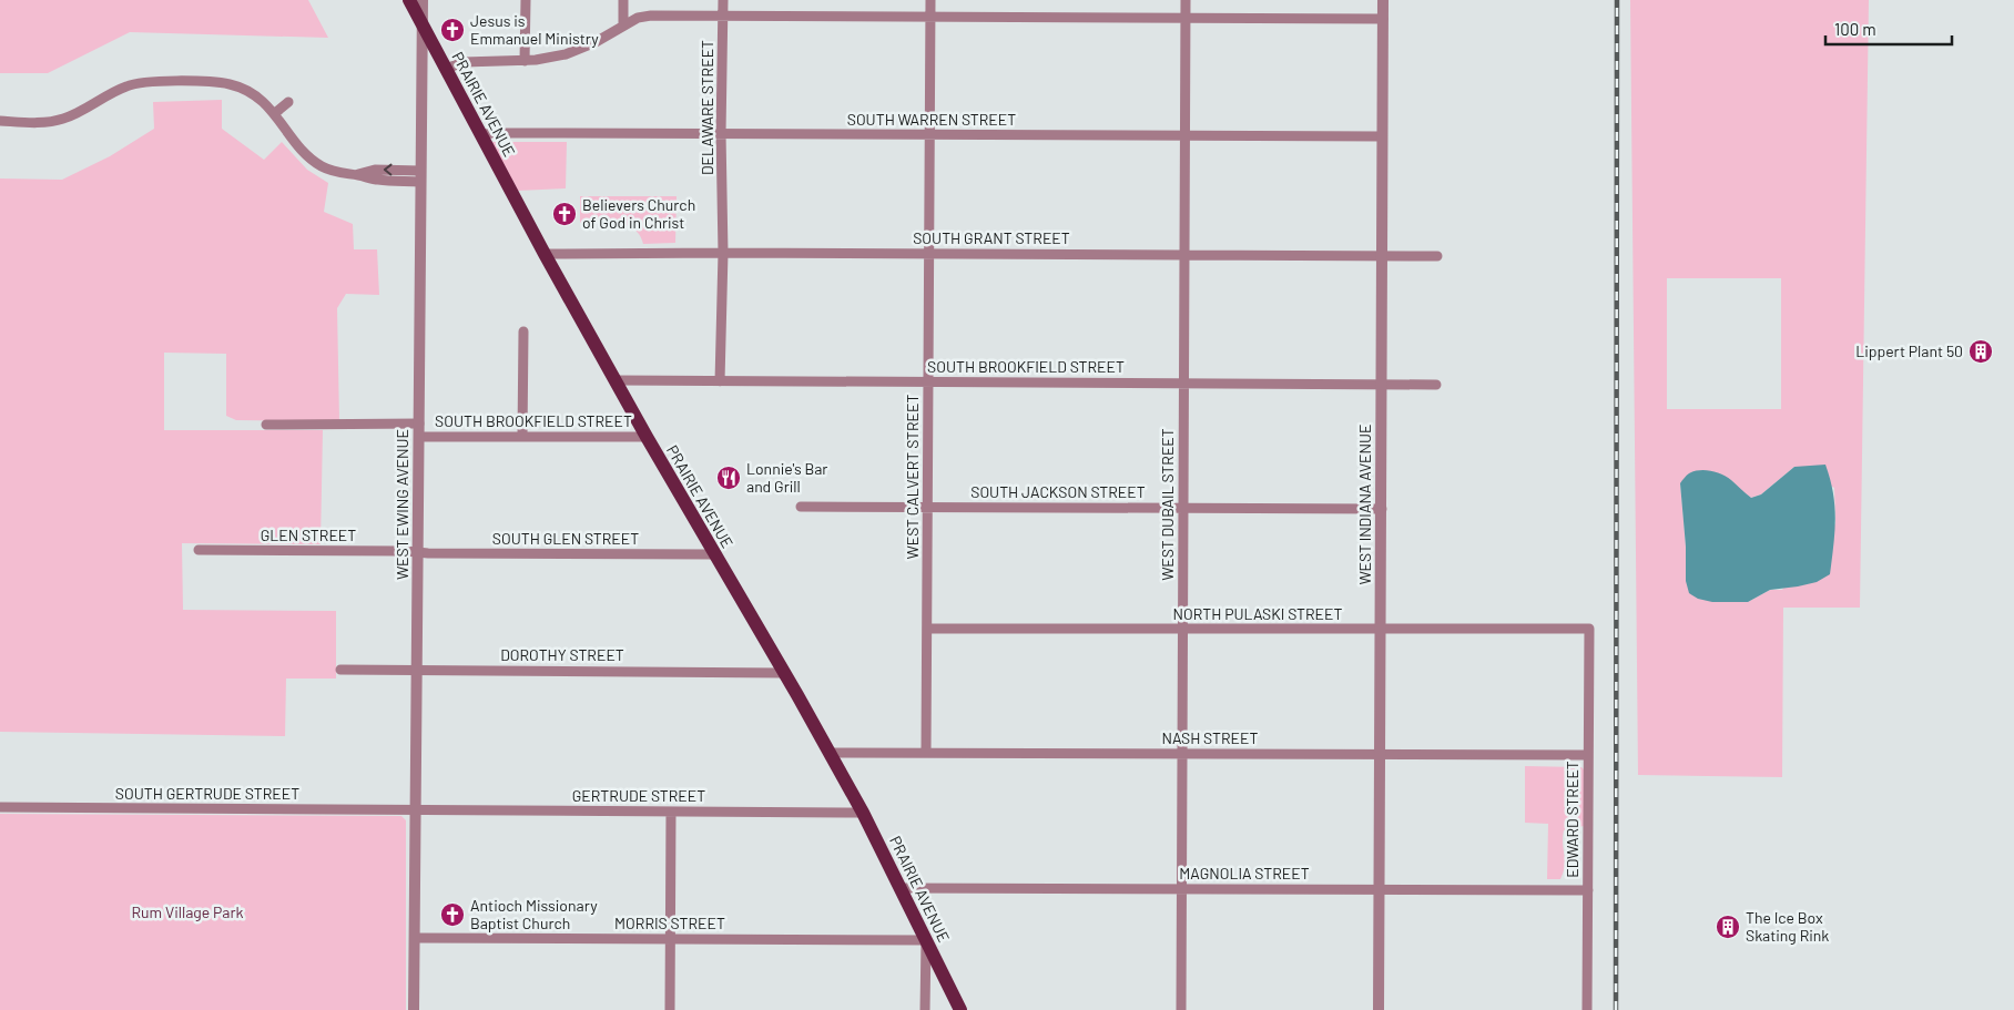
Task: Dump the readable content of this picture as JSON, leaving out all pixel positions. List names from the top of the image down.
{
  "streets": {
    "main road": ["PRAIRIE AVENUE"],
    "street": [
      "DELAWARE STREET",
      "SOUTH WARREN STREET",
      "SOUTH GRANT STREET",
      "SOUTH BROOKFIELD STREET",
      "WEST CALVERT STREET",
      "SOUTH JACKSON STREET",
      "WEST EWING AVENUE",
      "WEST DUBAIL STREET",
      "WEST INDIANA AVENUE",
      "GLEN STREET",
      "SOUTH GLEN STREET",
      "NORTH PULASKI STREET",
      "DOROTHY STREET",
      "NASH STREET",
      "SOUTH GERTRUDE STREET",
      "GERTRUDE STREET",
      "EDWARD STREET",
      "MAGNOLIA STREET",
      "MORRIS STREET"
    ]
  },
  "crossings": [
    ["PRAIRIE AVENUE", "SOUTH WARREN STREET"],
    ["PRAIRIE AVENUE", "SOUTH GRANT STREET"],
    ["PRAIRIE AVENUE", "SOUTH BROOKFIELD STREET"],
    ["PRAIRIE AVENUE", "WEST EWING AVENUE"],
    ["PRAIRIE AVENUE", "SOUTH GLEN STREET"],
    ["PRAIRIE AVENUE", "DOROTHY STREET"],
    ["PRAIRIE AVENUE", "NASH STREET"],
    ["PRAIRIE AVENUE", "GERTRUDE STREET"],
    ["PRAIRIE AVENUE", "MAGNOLIA STREET"],
    ["PRAIRIE AVENUE", "MORRIS STREET"],
    ["DELAWARE STREET", "SOUTH WARREN STREET"],
    ["DELAWARE STREET", "SOUTH GRANT STREET"],
    ["DELAWARE STREET", "SOUTH BROOKFIELD STREET"],
    ["SOUTH WARREN STREET", "WEST CALVERT STREET"],
    ["SOUTH WARREN STREET", "WEST DUBAIL STREET"],
    ["SOUTH WARREN STREET", "WEST INDIANA AVENUE"],
    ["SOUTH GRANT STREET", "WEST CALVERT STREET"],
    ["SOUTH GRANT STREET", "WEST DUBAIL STREET"],
    ["SOUTH GRANT STREET", "WEST INDIANA AVENUE"],
    ["SOUTH BROOKFIELD STREET", "WEST CALVERT STREET"],
    ["SOUTH BROOKFIELD STREET", "WEST EWING AVENUE"],
    ["SOUTH BROOKFIELD STREET", "WEST DUBAIL STREET"],
    ["SOUTH BROOKFIELD STREET", "WEST INDIANA AVENUE"],
    ["WEST CALVERT STREET", "SOUTH JACKSON STREET"],
    ["WEST CALVERT STREET", "NORTH PULASKI STREET"],
    ["WEST CALVERT STREET", "NASH STREET"],
    ["SOUTH JACKSON STREET", "WEST DUBAIL STREET"],
    ["SOUTH JACKSON STREET", "WEST INDIANA AVENUE"],
    ["WEST EWING AVENUE", "GLEN STREET"],
    ["WEST EWING AVENUE", "SOUTH GLEN STREET"],
    ["WEST EWING AVENUE", "DOROTHY STREET"],
    ["WEST EWING AVENUE", "SOUTH GERTRUDE STREET"],
    ["WEST EWING AVENUE", "GERTRUDE STREET"],
    ["WEST EWING AVENUE", "MORRIS STREET"],
    ["WEST DUBAIL STREET", "NORTH PULASKI STREET"],
    ["WEST DUBAIL STREET", "NASH STREET"],
    ["WEST DUBAIL STREET", "MAGNOLIA STREET"],
    ["WEST INDIANA AVENUE", "NORTH PULASKI STREET"],
    ["WEST INDIANA AVENUE", "NASH STREET"],
    ["WEST INDIANA AVENUE", "MAGNOLIA STREET"],
    ["GLEN STREET", "SOUTH GLEN STREET"],
    ["NORTH PULASKI STREET", "EDWARD STREET"],
    ["NASH STREET", "EDWARD STREET"],
    ["SOUTH GERTRUDE STREET", "GERTRUDE STREET"],
    ["EDWARD STREET", "MAGNOLIA STREET"]
  ],
  "parks": ["Rum Village Park"],
  "places": {
    "church": ["Jesus is Emmanuel Ministry", "Believers Church of God in Christ", "Antioch Missionary Baptist Church"],
    "building": ["Lippert Plant 50", "The Ice Box Skating Rink"],
    "restaurant": ["Lonnie's Bar and Grill"]
  },
  "scale_bar": "100 m"
}
